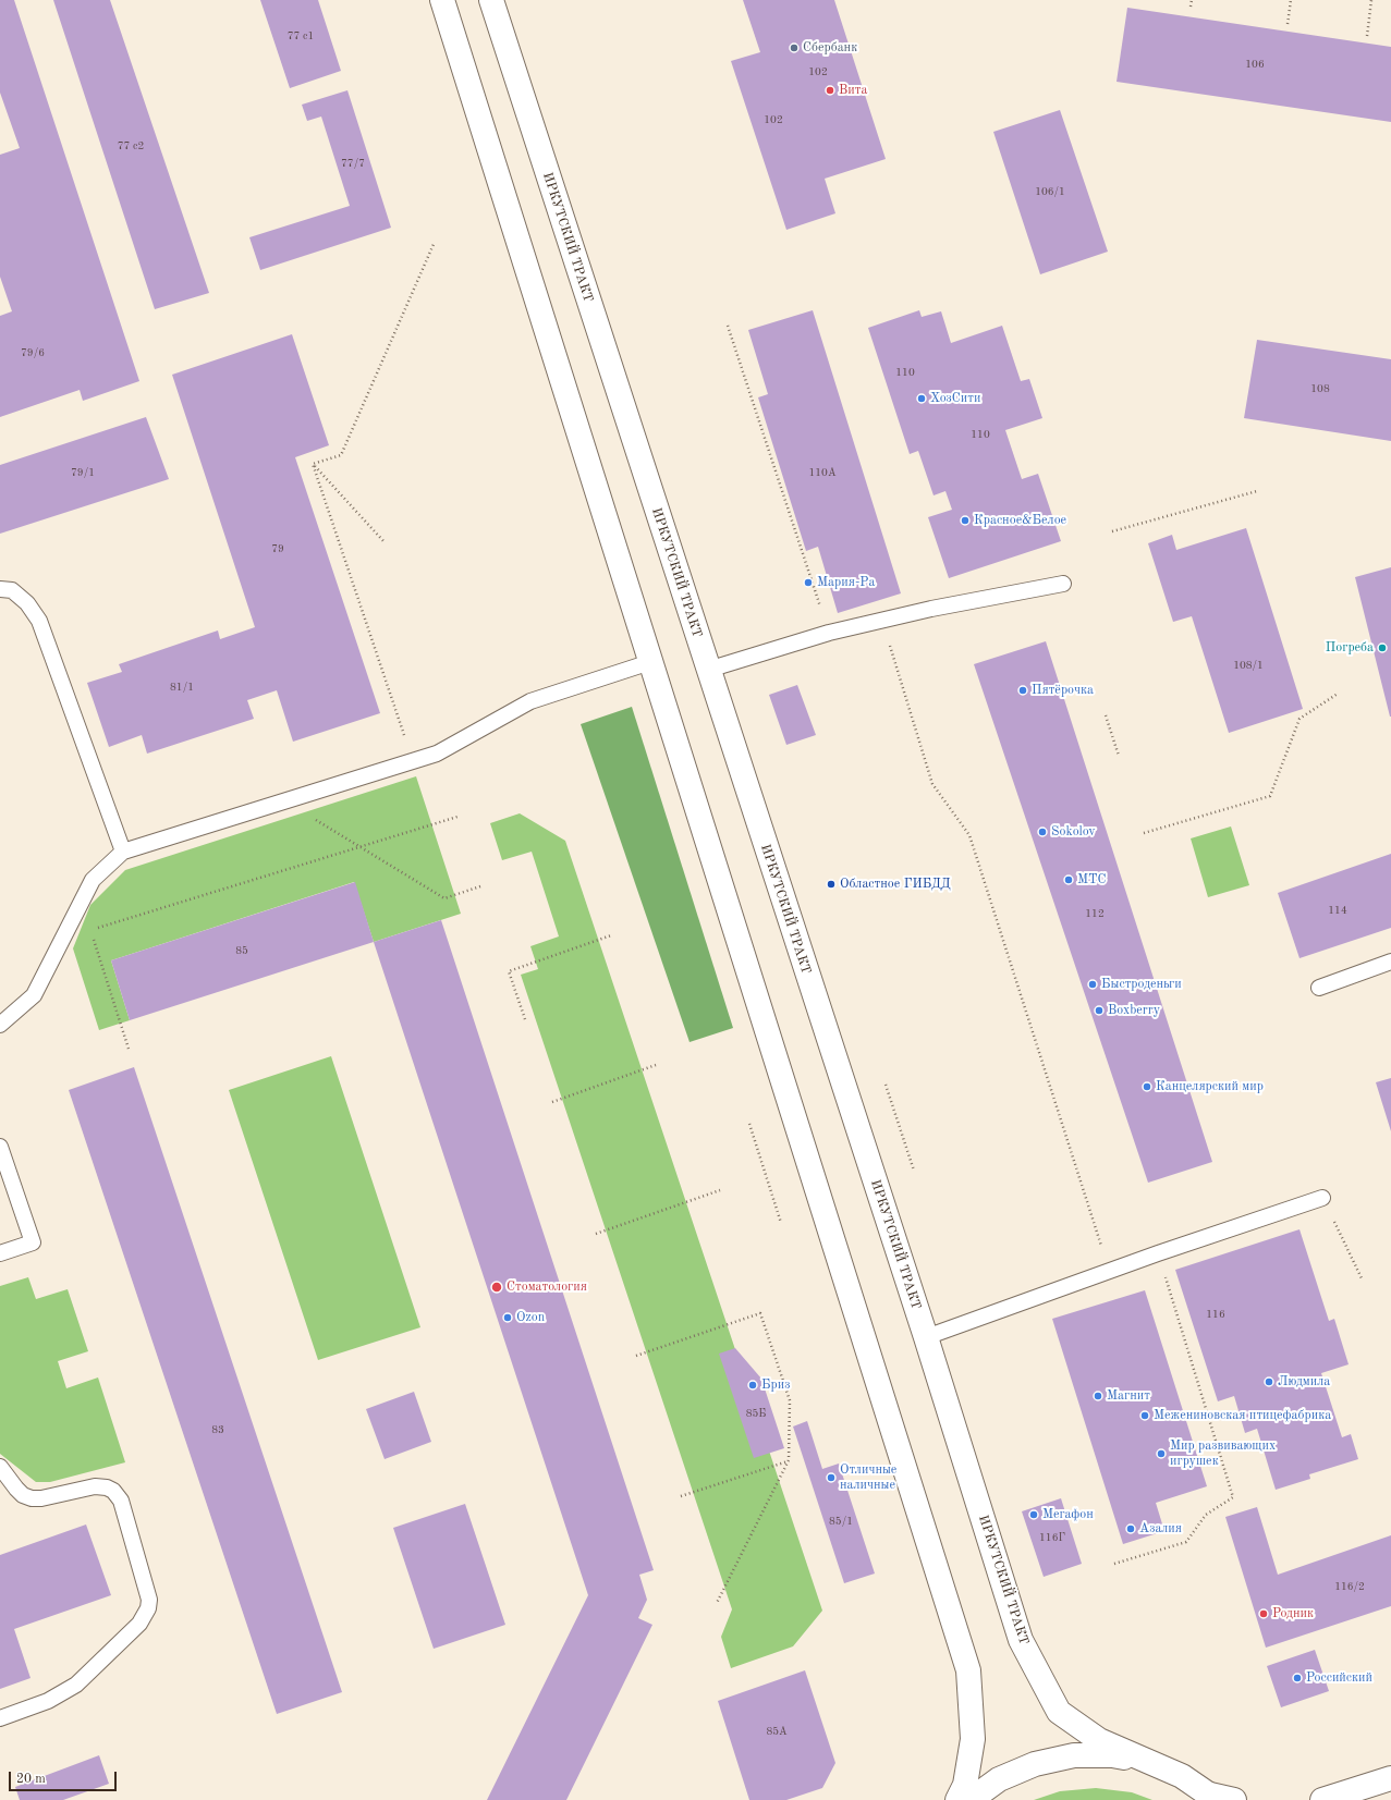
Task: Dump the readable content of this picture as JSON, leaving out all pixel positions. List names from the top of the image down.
{
  "streets": {
    "main road": ["ИРКУТСКИЙ ТРАКТ"]
  },
  "places": [
    "Сбербанк",
    "Вита",
    "ХозСити",
    "Красное&Белое",
    "Мария-Ра",
    "Погреба",
    "Пятёрочка",
    "Sokolov",
    "МТС",
    "Областное ГИБДД",
    "Быстроденьги",
    "Boxberry",
    "Канцелярский мир",
    "Стоматология",
    "Ozon",
    "Людмила",
    "Бриз",
    "Магнит",
    "Межениновская птицефабрика",
    "Мир развивающих игрушек",
    "Отличные наличные",
    "Мегафон",
    "Азалия",
    "Родник",
    "Российский"
  ],
  "house_numbers": [
    "77 с1",
    "106",
    "102",
    "102",
    "77 с2",
    "77/7",
    "106/1",
    "79/6",
    "110",
    "108",
    "110",
    "79/1",
    "110А",
    "79",
    "108/1",
    "81/1",
    "114",
    "112",
    "85",
    "116",
    "85Б",
    "83",
    "85/1",
    "116Г",
    "116/2",
    "85А"
  ],
  "scale_bar": "20 m"
}
